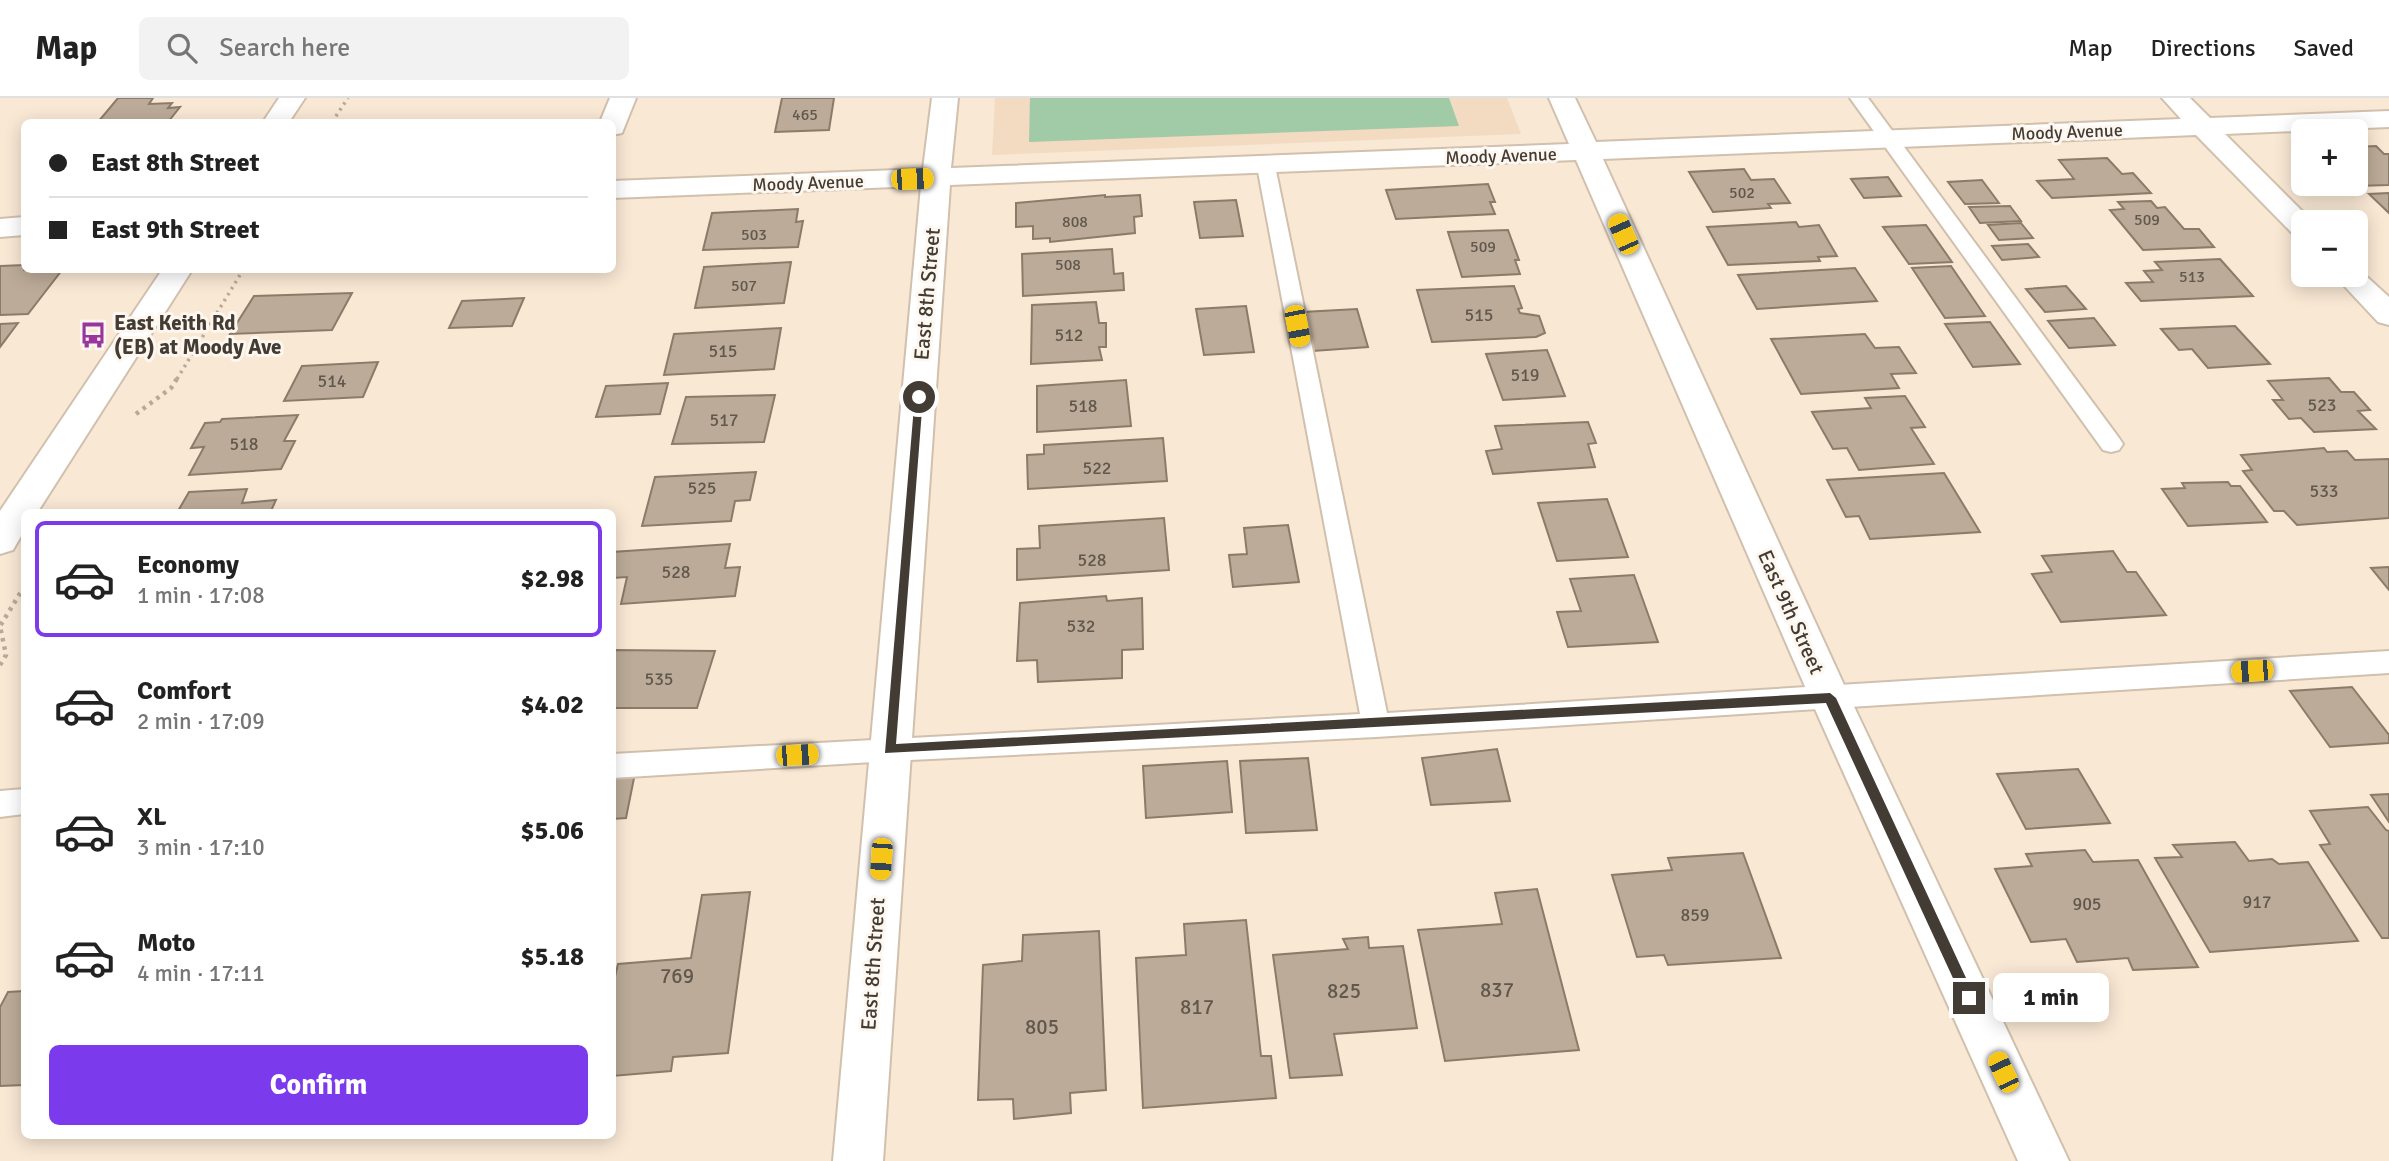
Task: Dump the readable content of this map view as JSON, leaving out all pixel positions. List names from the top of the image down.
{
  "streets": {
    "street": ["Moody Avenue", "East 8th Street", "East 9th Street"]
  },
  "crossings": [
    ["Moody Avenue", "East 8th Street"],
    ["Moody Avenue", "East 9th Street"]
  ],
  "places": {
    "bus stop": ["East Keith Rd (EB) at Moody Ave"]
  },
  "house_numbers": [
    "465",
    "502",
    "509",
    "808",
    "503",
    "509",
    "508",
    "513",
    "507",
    "515",
    "512",
    "515",
    "519",
    "514",
    "523",
    "518",
    "517",
    "518",
    "522",
    "525",
    "533",
    "528",
    "528",
    "532",
    "535",
    "917",
    "905",
    "859",
    "769",
    "837",
    "825",
    "817",
    "805"
  ],
  "page": {
    "header": "Map",
    "search": "Search here",
    "nav": ["Map", "Directions", "Saved"],
    "map_buttons": ["+", "−"],
    "banner": ["East 8th Street", "East 9th Street"],
    "list": [
      {
        "name": "Economy",
        "note": "1 min · 17:08",
        "value": "$2.98"
      },
      {
        "name": "Comfort",
        "note": "2 min · 17:09",
        "value": "$4.02"
      },
      {
        "name": "XL",
        "note": "3 min · 17:10",
        "value": "$5.06"
      },
      {
        "name": "Moto",
        "note": "4 min · 17:11",
        "value": "$5.18"
      }
    ],
    "bubble": "1 min",
    "buttons": "Confirm"
  }
}
